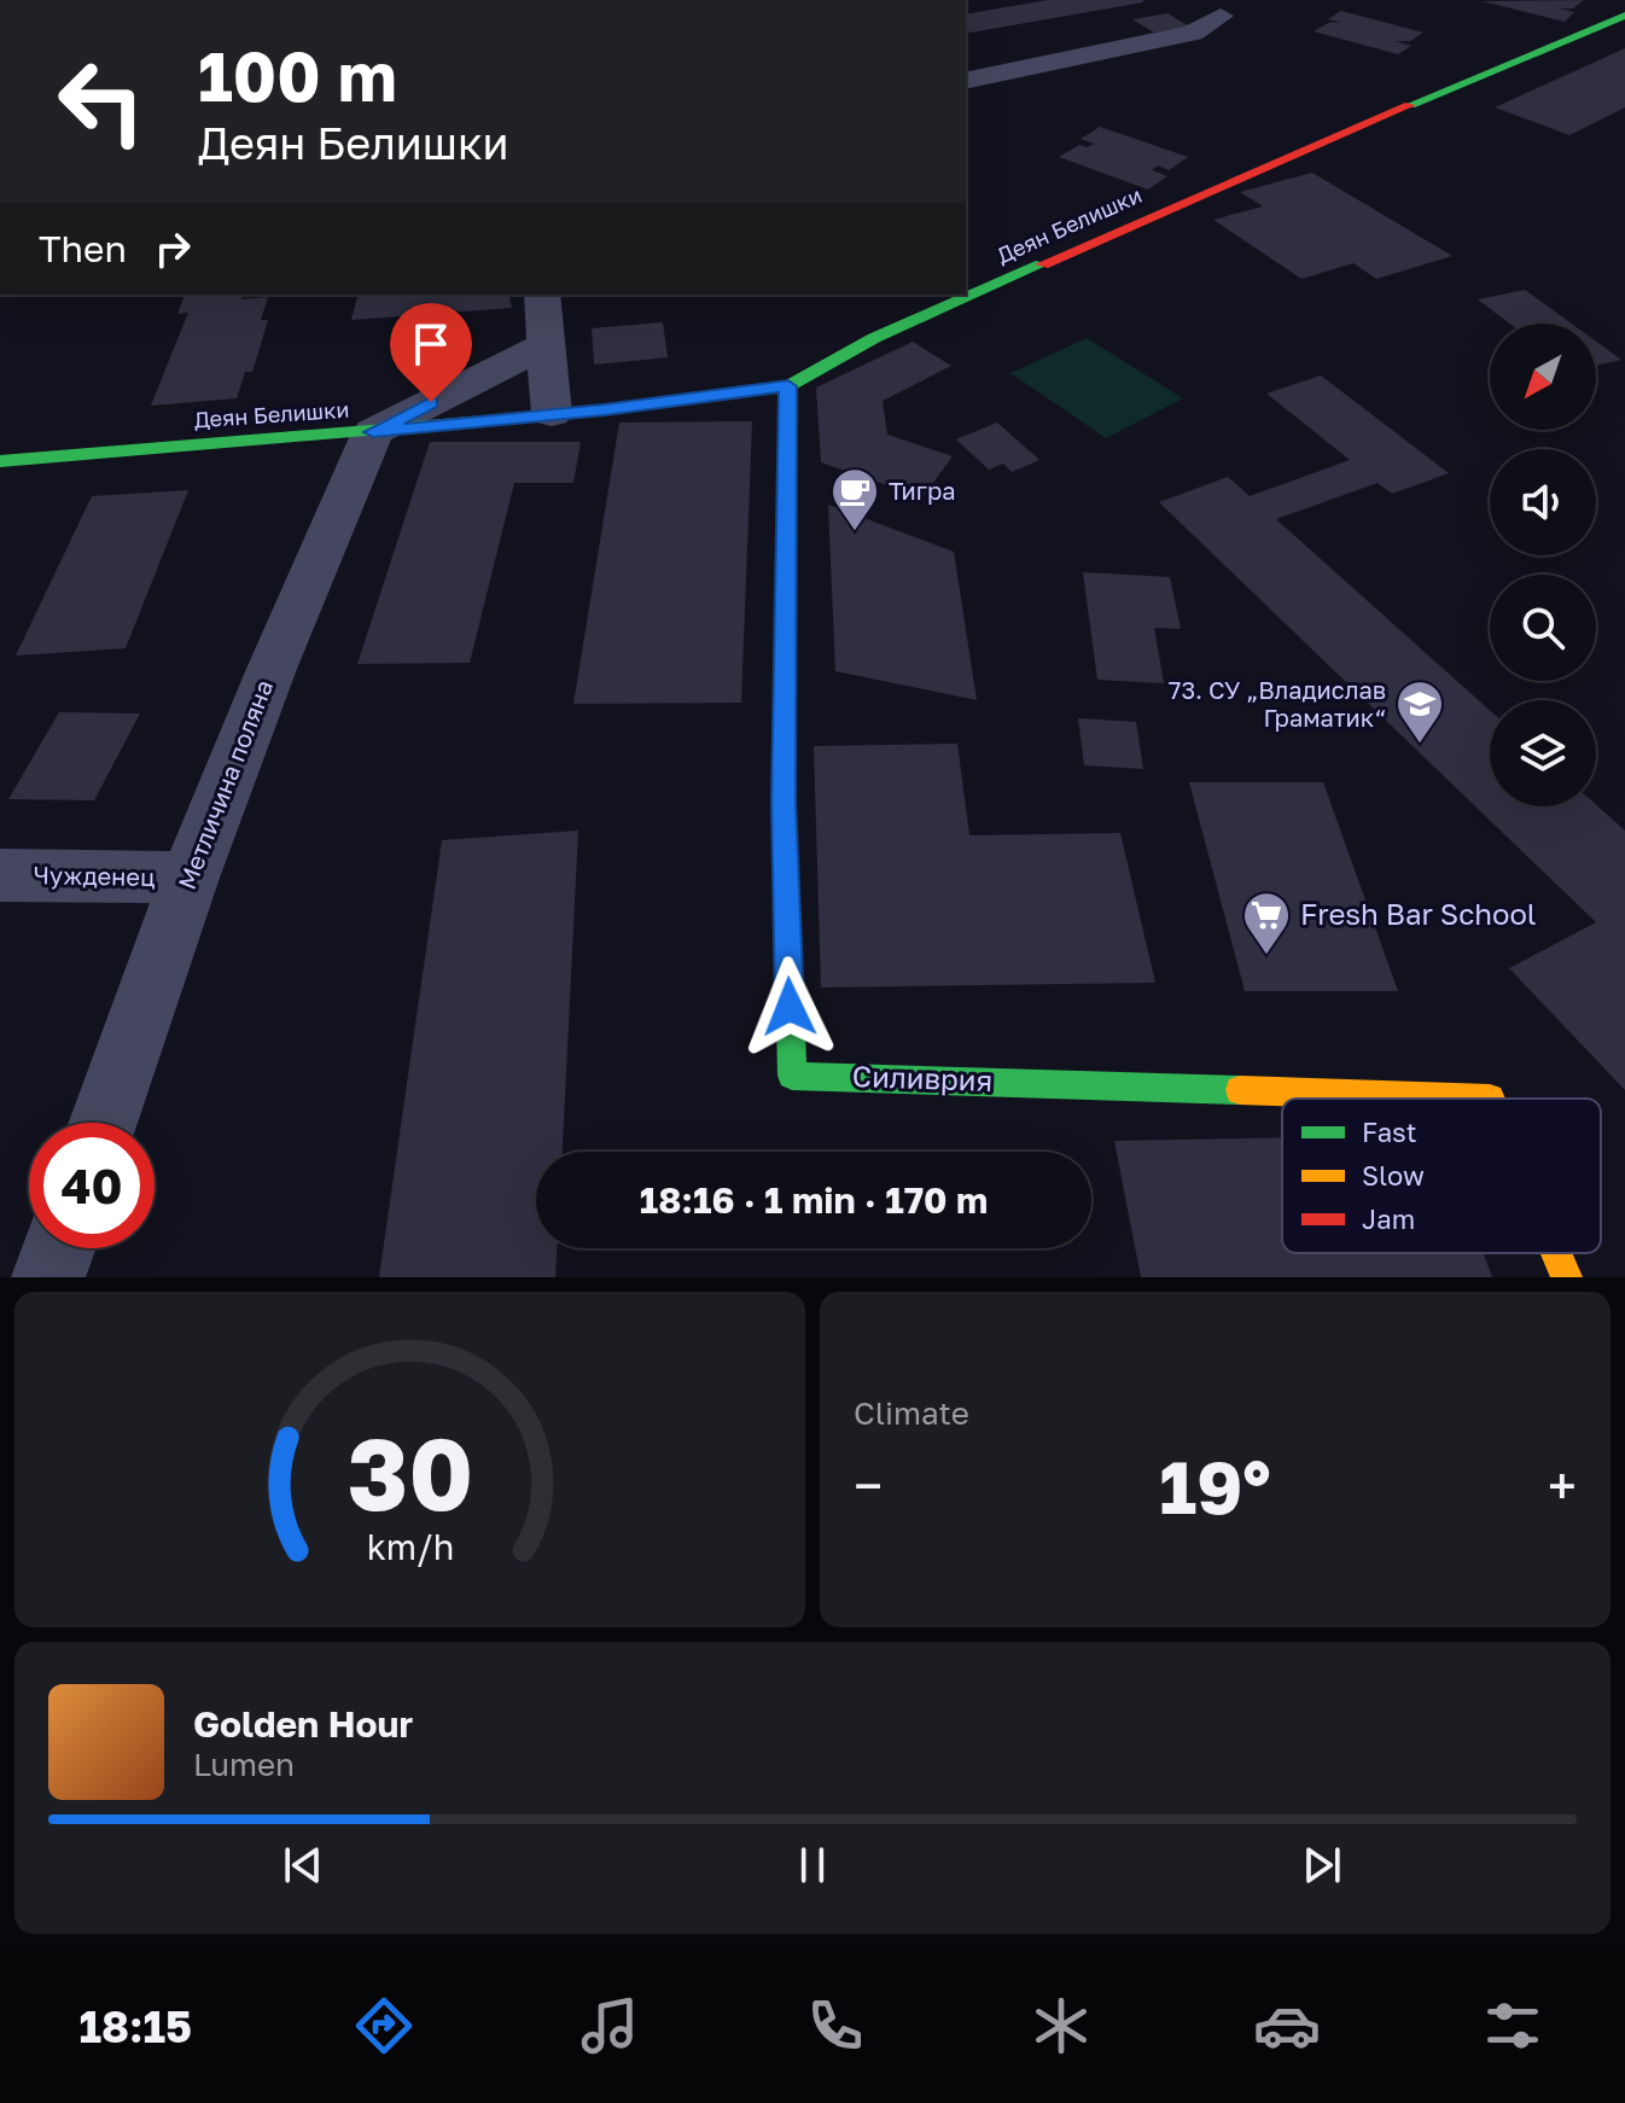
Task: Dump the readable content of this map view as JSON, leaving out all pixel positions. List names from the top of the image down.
{
  "streets": {
    "street": [
      "Деян Белишки",
      "Метличина поляна",
      "Чужденец",
      "Силиврия"
    ]
  },
  "crossings": [
    ["Деян Белишки", "Метличина поляна"],
    ["Деян Белишки", "Силиврия"],
    ["Метличина поляна", "Чужденец"]
  ],
  "places": {
    "cafe": ["Тигра"],
    "school or university": ["73. СУ „Владислав Граматик“"],
    "supermarket": ["Fresh Bar School"]
  },
  "legend": ["Fast", "Slow", "Jam"],
  "north": "bottom left",
  "page": {
    "turn": ["100 m", "Деян Белишки"],
    "then": "Then",
    "limit": "40",
    "trip": "18:16 · 1 min · 170 m",
    "tile": "Climate",
    "heat": ["−", "19°", "+"],
    "song": ["Golden Hour", "Lumen"],
    "tabs": "18:15",
    "gauge": ["30", "km/h"]
  }
}
